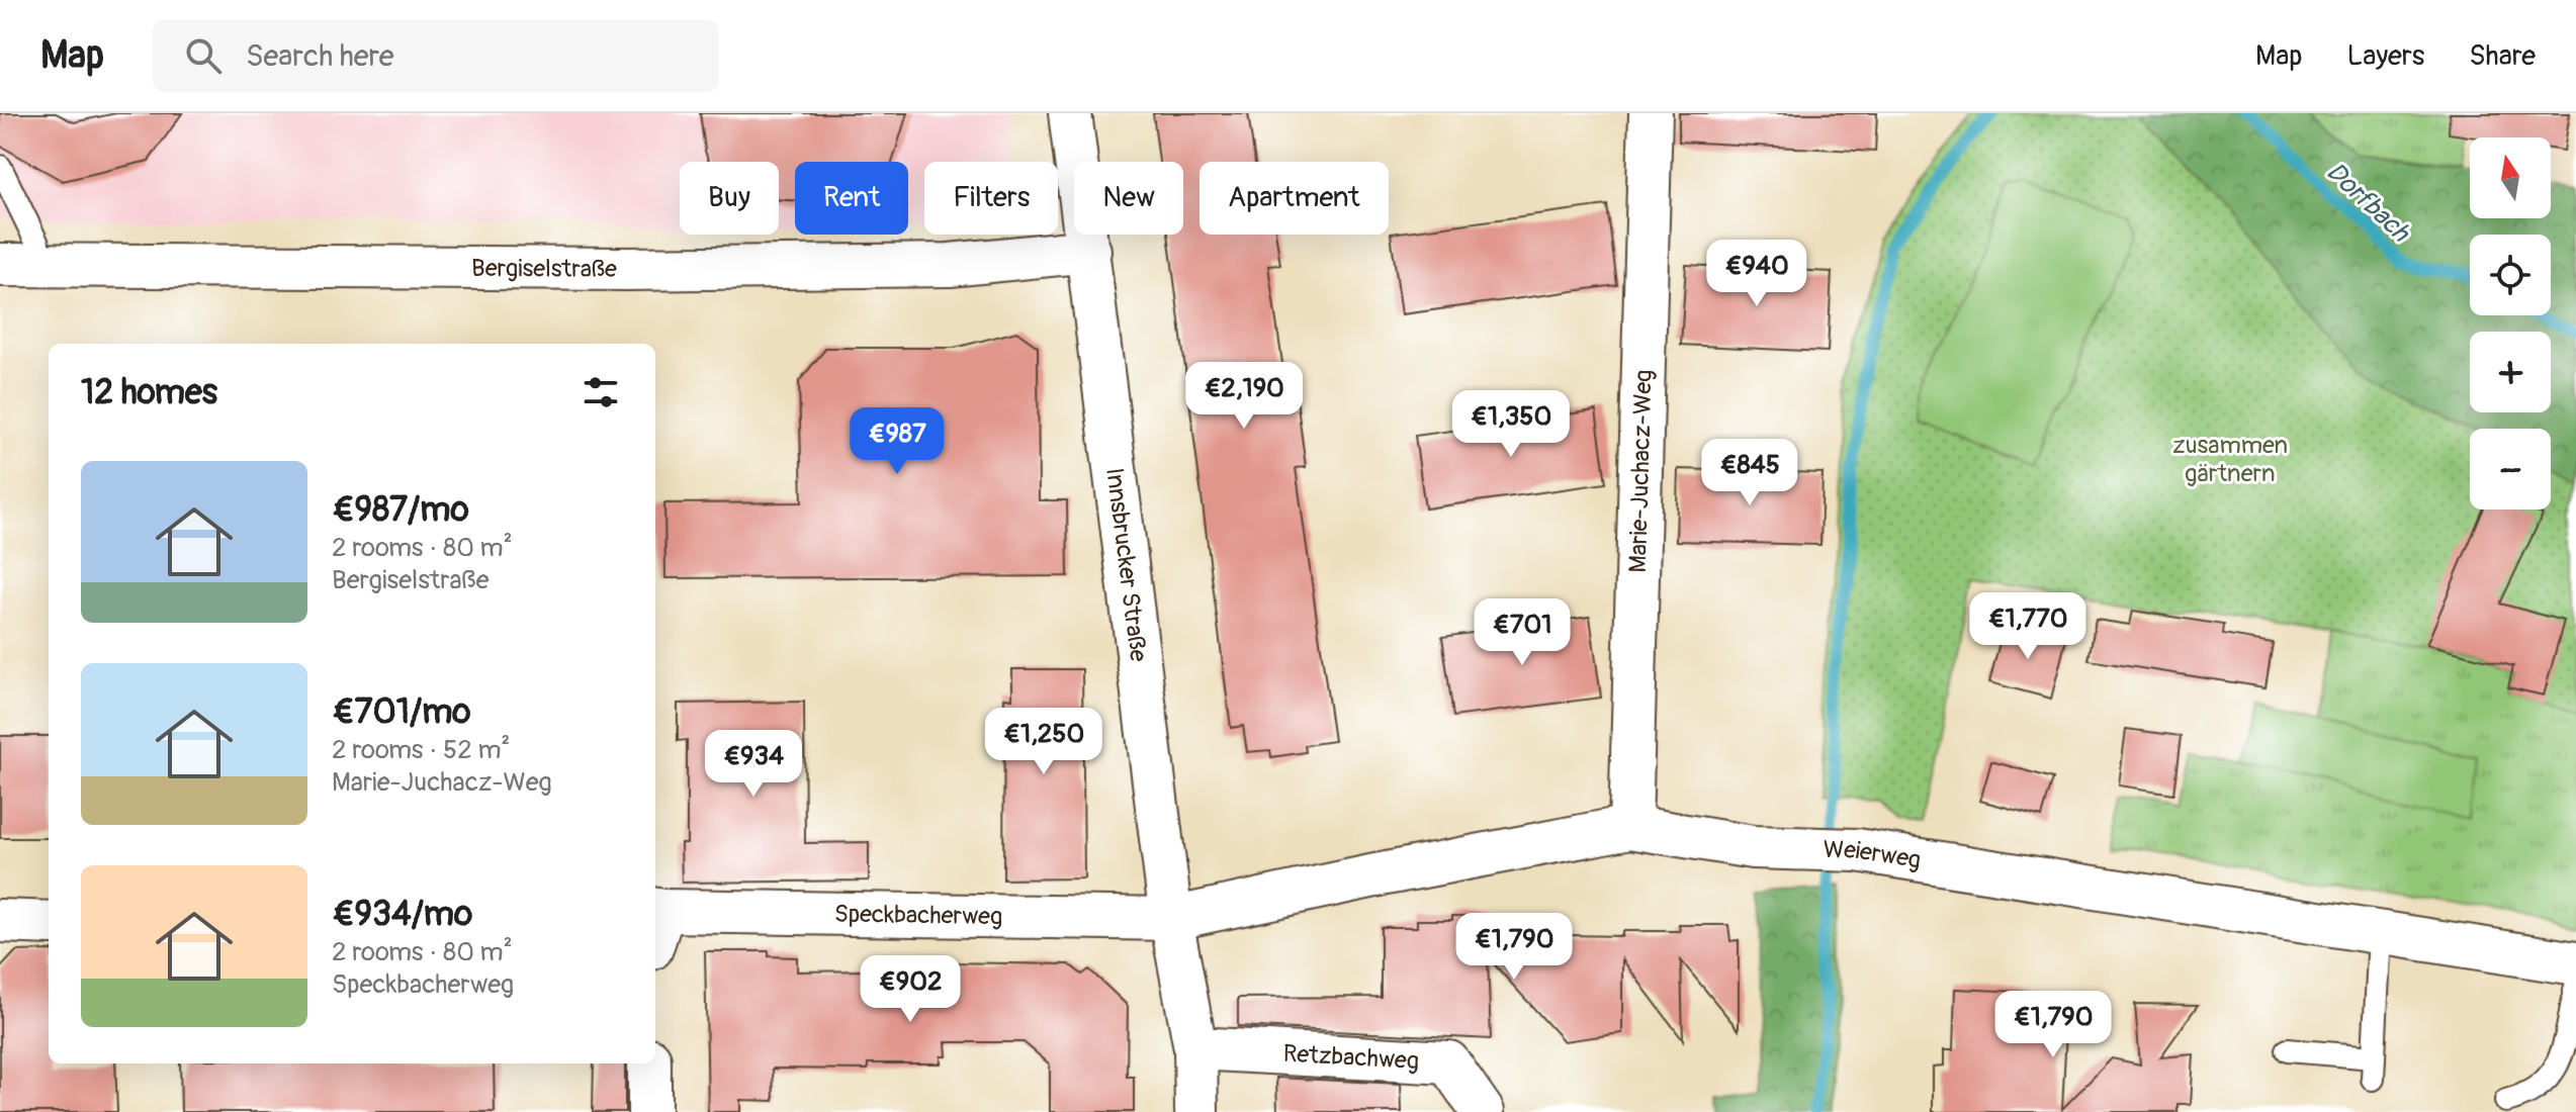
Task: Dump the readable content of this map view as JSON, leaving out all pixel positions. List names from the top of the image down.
{
  "streets": {
    "street": [
      "Bergiselstraße",
      "Marie-Juchacz-Weg",
      "Innsbrucker Straße",
      "Weierweg",
      "Speckbacherweg",
      "Retzbachweg"
    ]
  },
  "crossings": [
    ["Bergiselstraße", "Innsbrucker Straße"],
    ["Marie-Juchacz-Weg", "Weierweg"],
    ["Innsbrucker Straße", "Weierweg"],
    ["Innsbrucker Straße", "Speckbacherweg"],
    ["Innsbrucker Straße", "Retzbachweg"],
    ["Weierweg", "Speckbacherweg"]
  ],
  "water": ["Dorfbach"],
  "parks": ["zusammen gärtnern"],
  "north": "top",
  "page": {
    "header": "Map",
    "search": "Search here",
    "nav": ["Map", "Layers", "Share"],
    "map_buttons": ["+", "−"],
    "chip": [
      "Buy",
      "Rent",
      "Filters",
      "New",
      "Apartment"
    ],
    "price": [
      "€940",
      "€2,190",
      "€1,350",
      "€987",
      "€845",
      "€1,770",
      "€701",
      "€1,250",
      "€934",
      "€1,790",
      "€902",
      "€1,790"
    ],
    "heading": "12 homes",
    "list": [
      {
        "name": "€987/mo",
        "note": "2 rooms · 80 m² · Bergiselstraße"
      },
      {
        "name": "€701/mo",
        "note": "2 rooms · 52 m² · Marie-Juchacz-Weg"
      },
      {
        "name": "€934/mo",
        "note": "2 rooms · 80 m² · Speckbacherweg"
      }
    ]
  }
}
